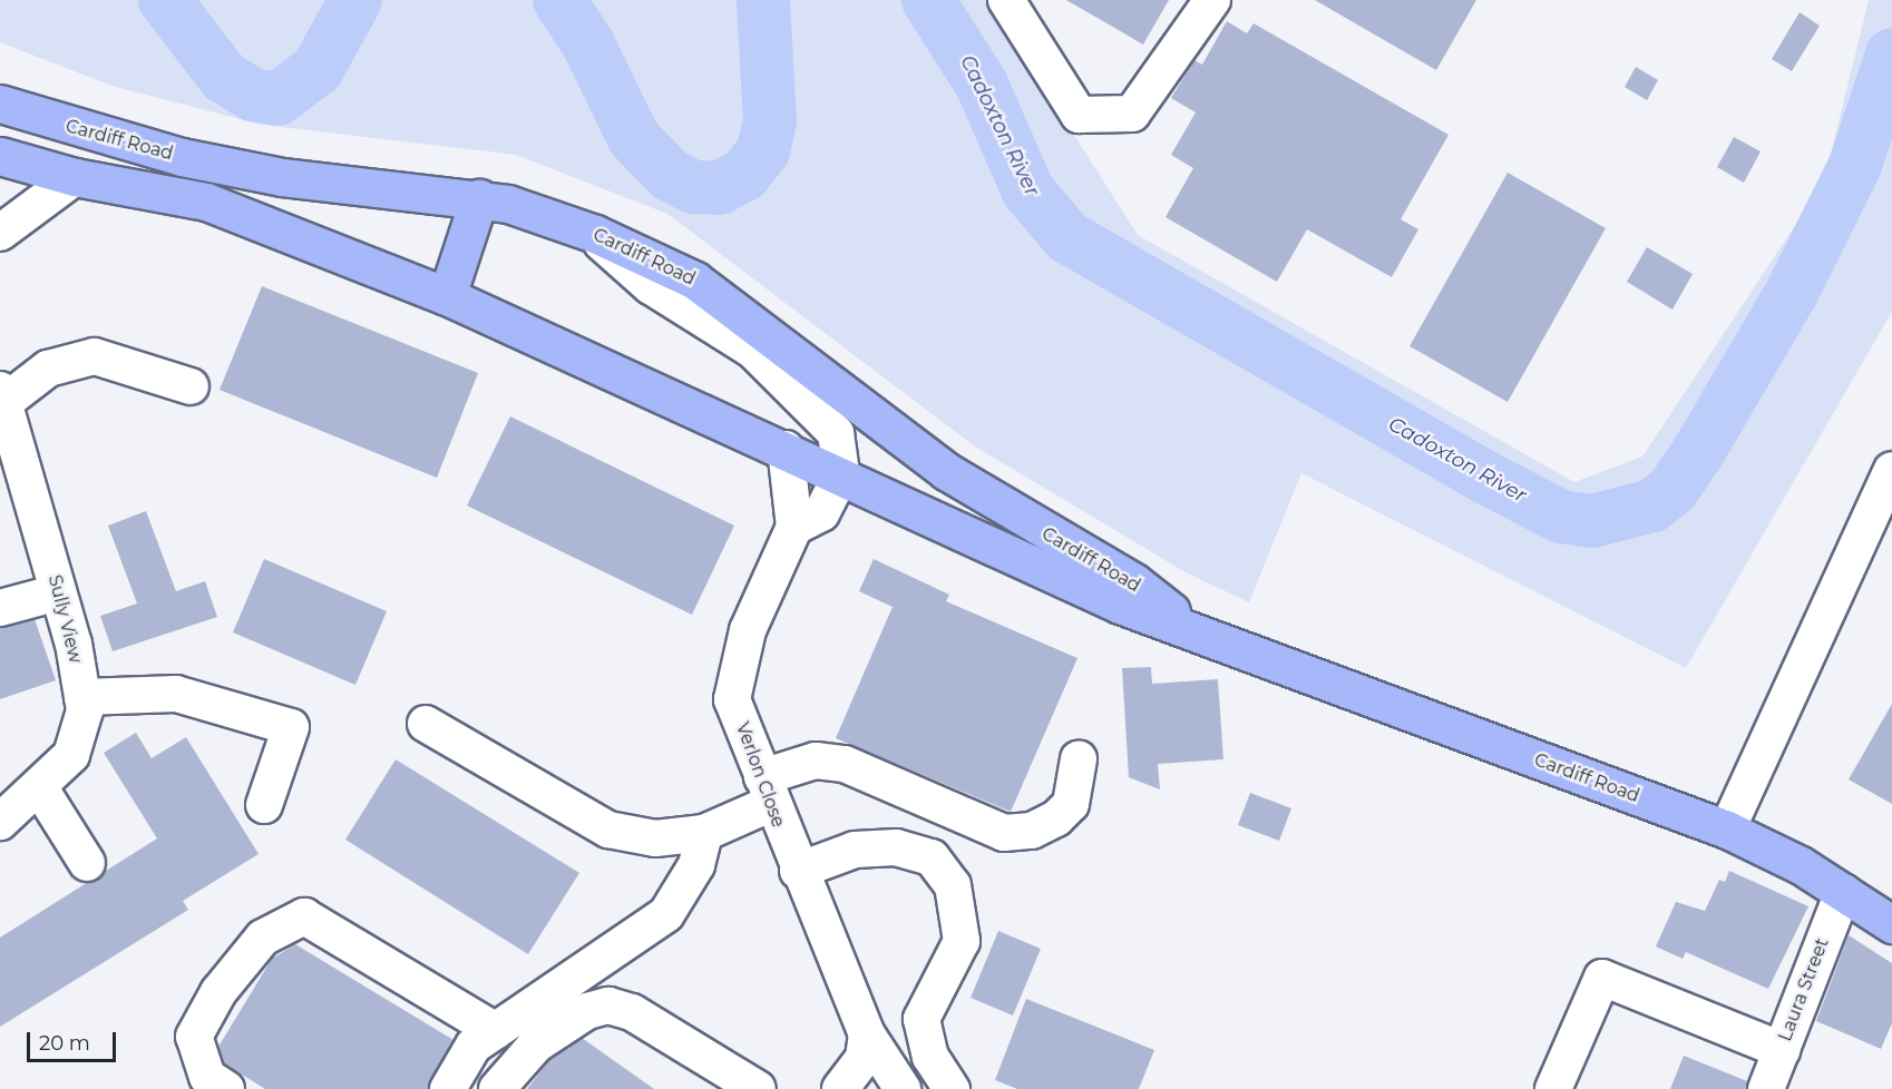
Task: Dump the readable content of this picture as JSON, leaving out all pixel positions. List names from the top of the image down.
{
  "streets": {
    "main road": ["Cardiff Road"],
    "street": ["Sully View", "Verlon Close", "Laura Street"]
  },
  "crossings": [
    ["Cardiff Road", "Laura Street"]
  ],
  "water": ["Cadoxton River"],
  "scale_bar": "20 m"
}
